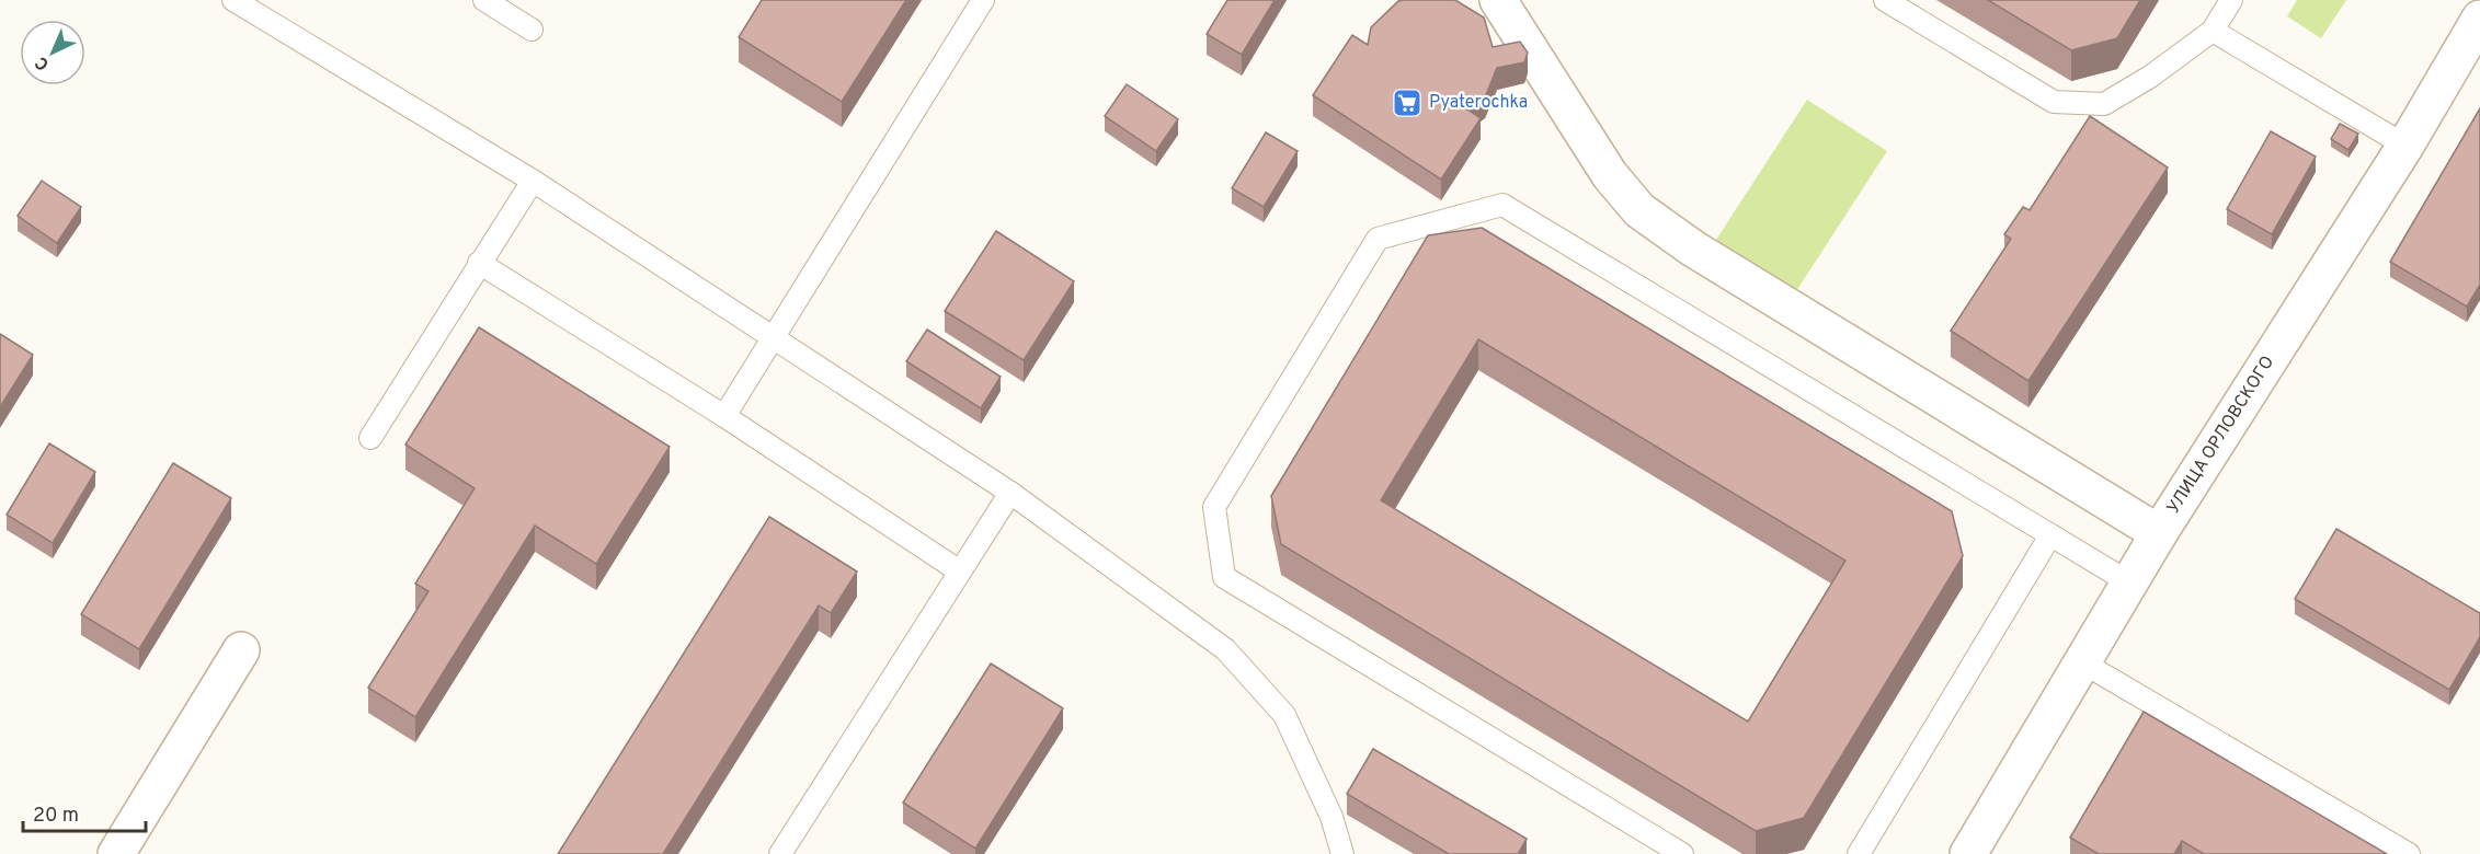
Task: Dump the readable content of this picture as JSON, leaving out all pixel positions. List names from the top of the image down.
{
  "streets": {
    "street": ["УЛИЦА ОРЛОВСКОГО"]
  },
  "places": {
    "supermarket": ["Pyaterochka"]
  },
  "scale_bar": "20 m",
  "north": "bottom left"
}
